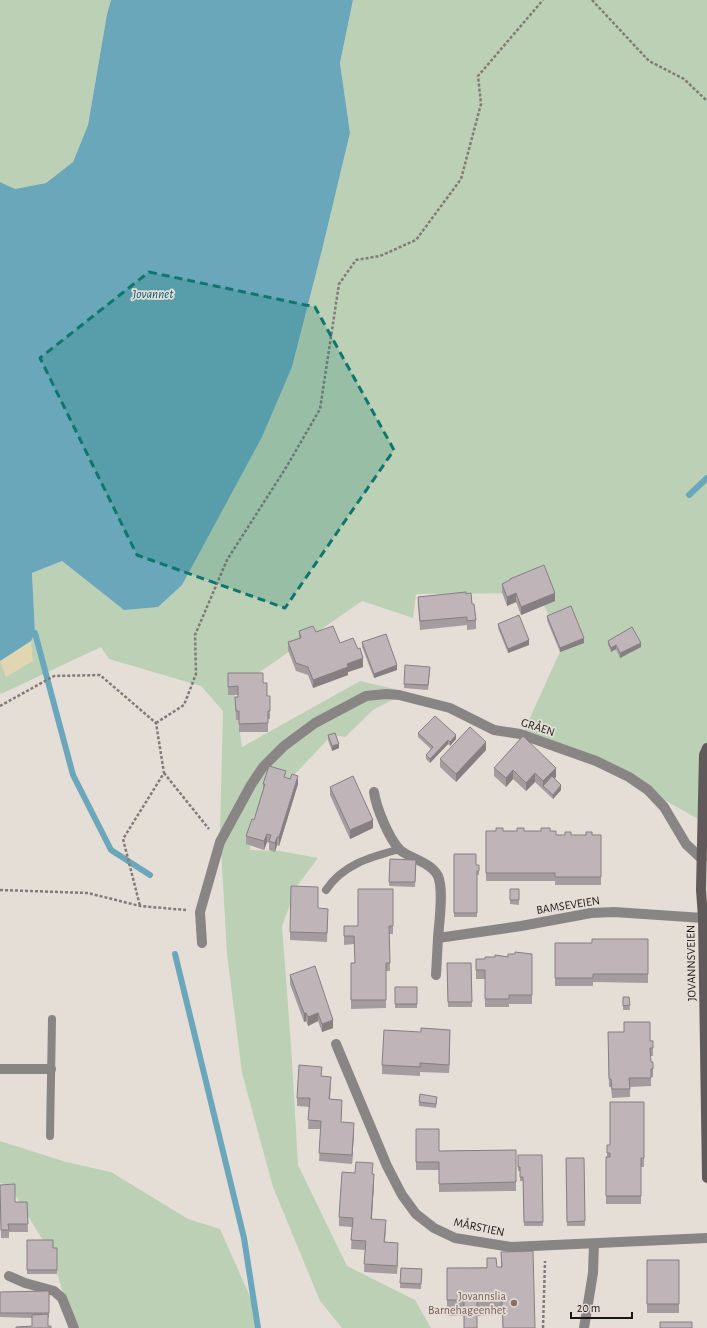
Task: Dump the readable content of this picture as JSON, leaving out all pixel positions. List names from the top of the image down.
{
  "streets": {
    "street": [
      "GRÅEN",
      "BAMSEVEIEN",
      "JOVANNSVEIEN",
      "MÅRSTIEN"
    ]
  },
  "crossings": [
    ["GRÅEN", "JOVANNSVEIEN"],
    ["BAMSEVEIEN", "JOVANNSVEIEN"]
  ],
  "water": ["Jovannet"],
  "places": ["Jovannslia Barnehageenhet"],
  "scale_bar": "20 m"
}
